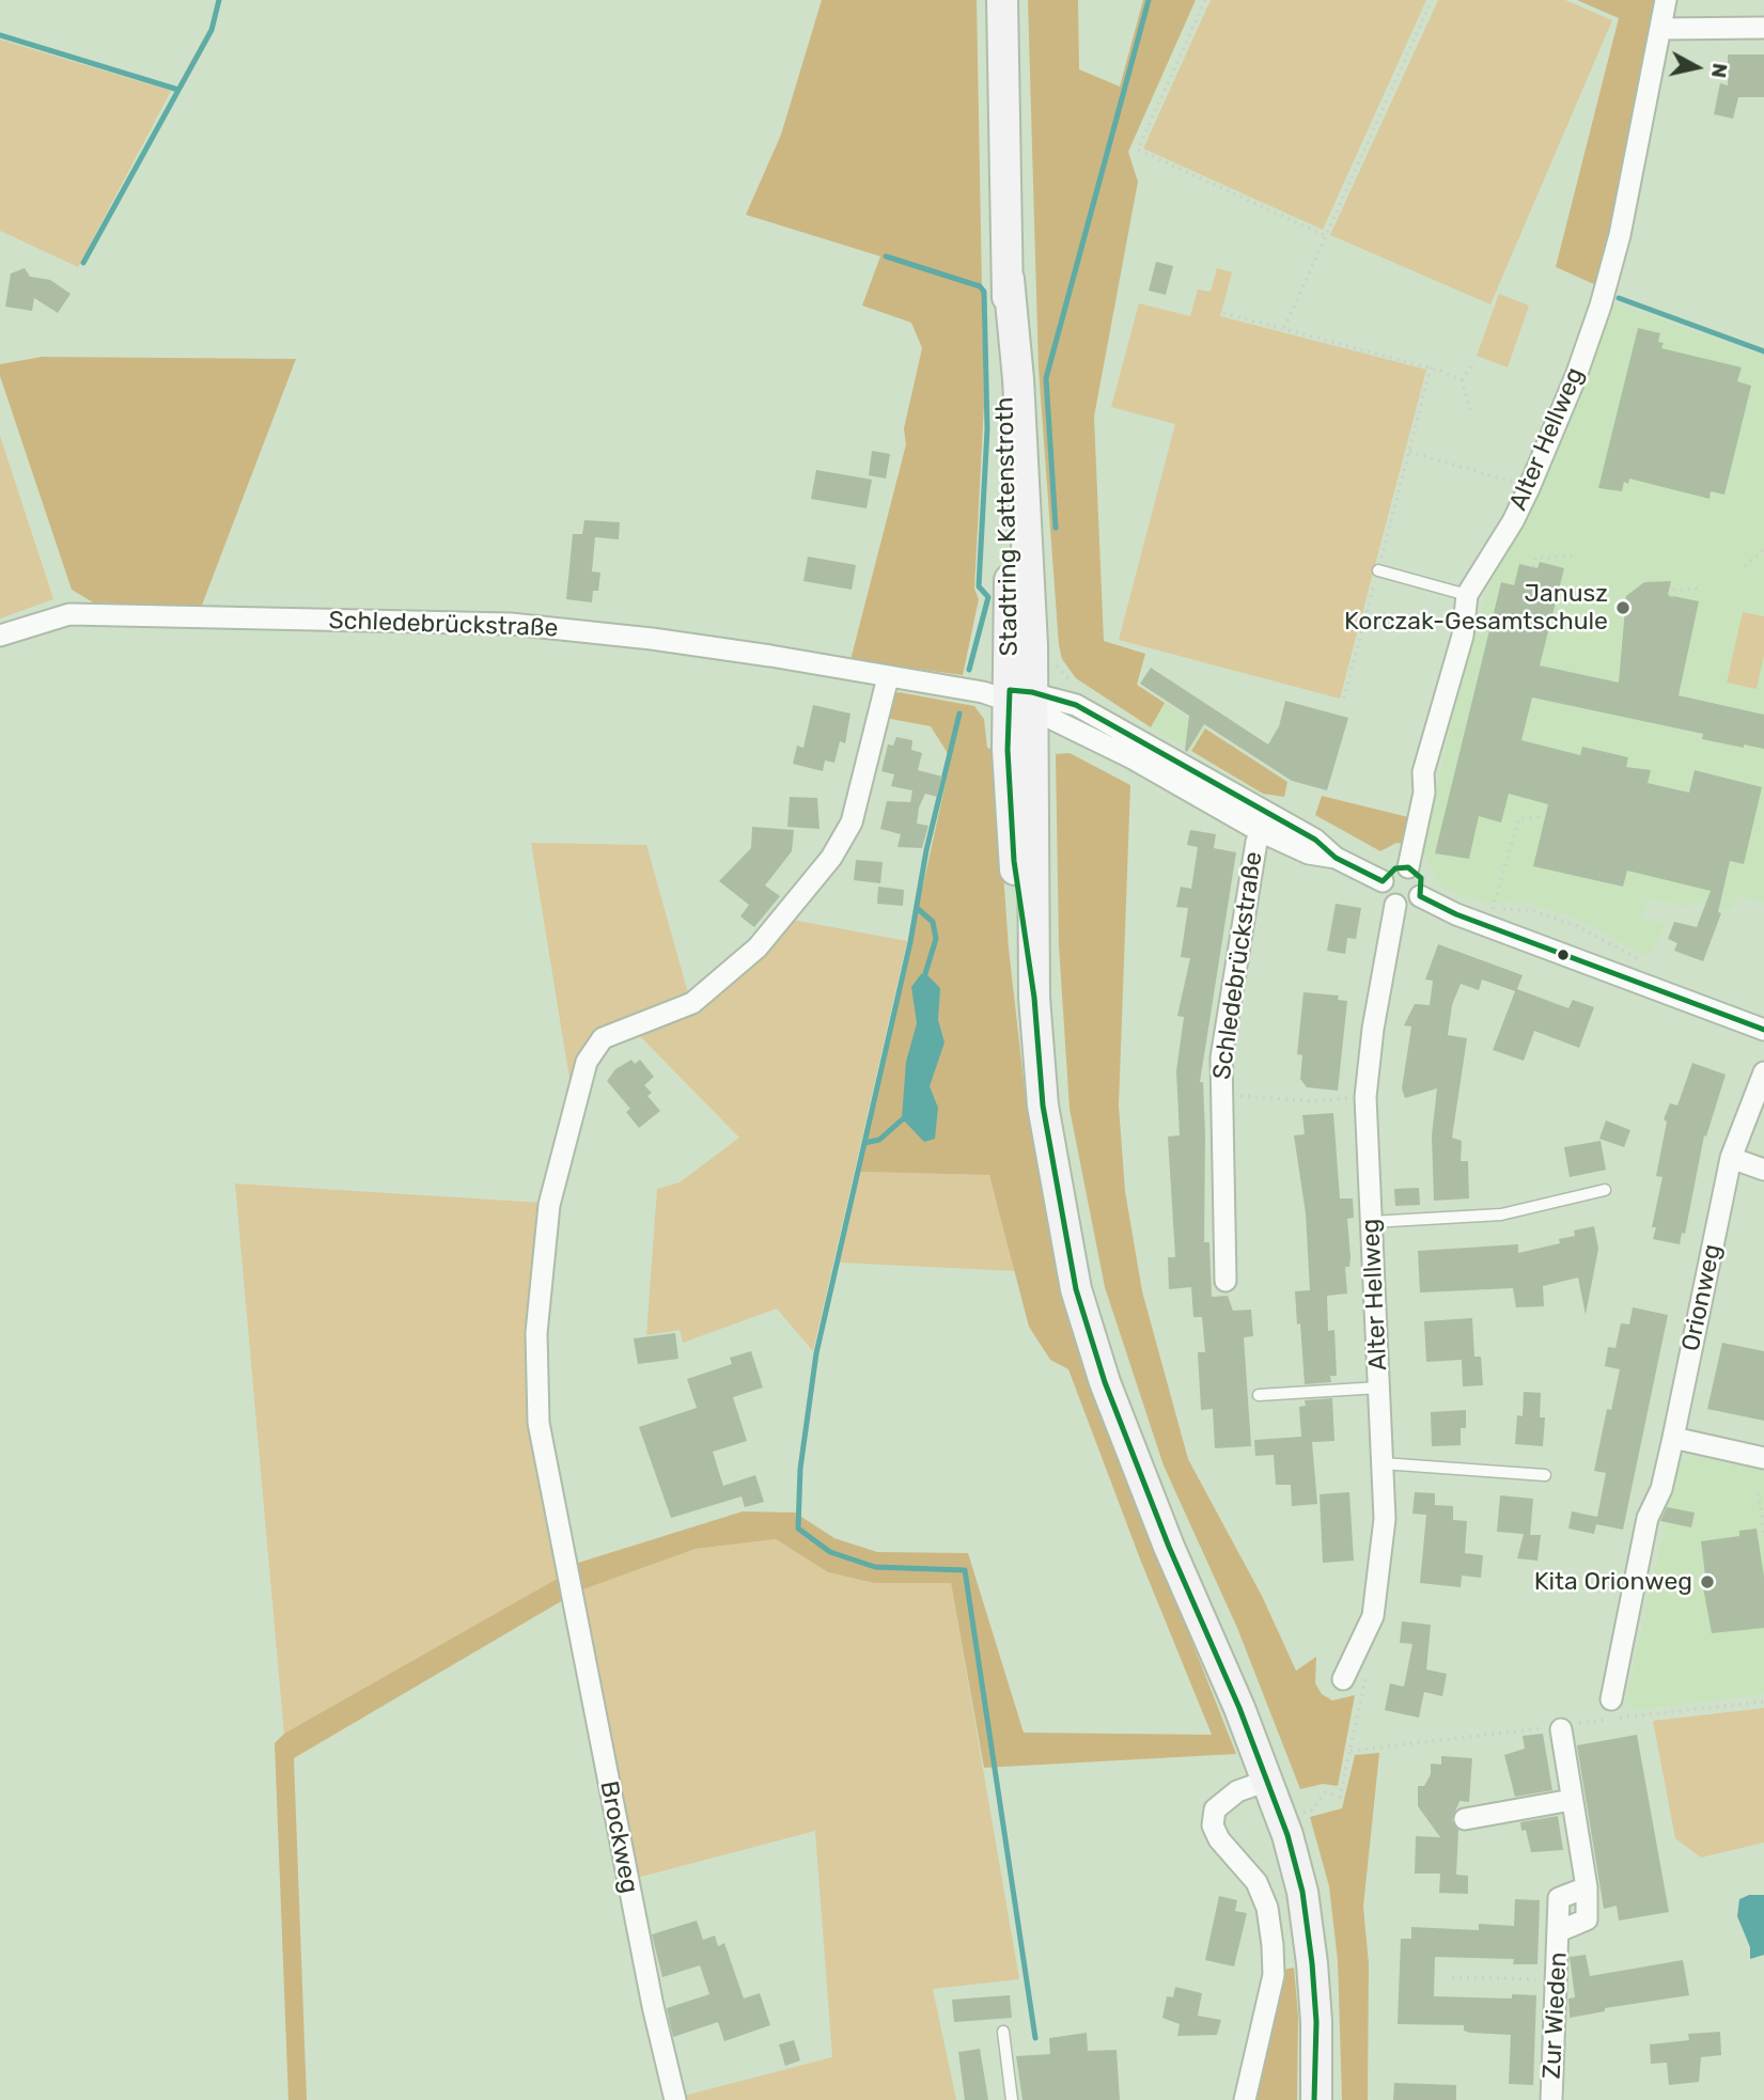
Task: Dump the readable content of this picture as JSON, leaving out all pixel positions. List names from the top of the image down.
{
  "streets": {
    "main road": ["Stadtring Kattenstroth"],
    "street": [
      "Alter Hellweg",
      "Schledebrückstraße",
      "Orionweg",
      "Brockweg",
      "Zur Wieden"
    ]
  },
  "crossings": [
    ["Alter Hellweg", "Schledebrückstraße"],
    ["Stadtring Kattenstroth", "Schledebrückstraße"],
    ["Schledebrückstraße", "Brockweg"]
  ],
  "places": ["Janusz Korczak-Gesamtschule", "Kita Orionweg"],
  "north": "right"
}
